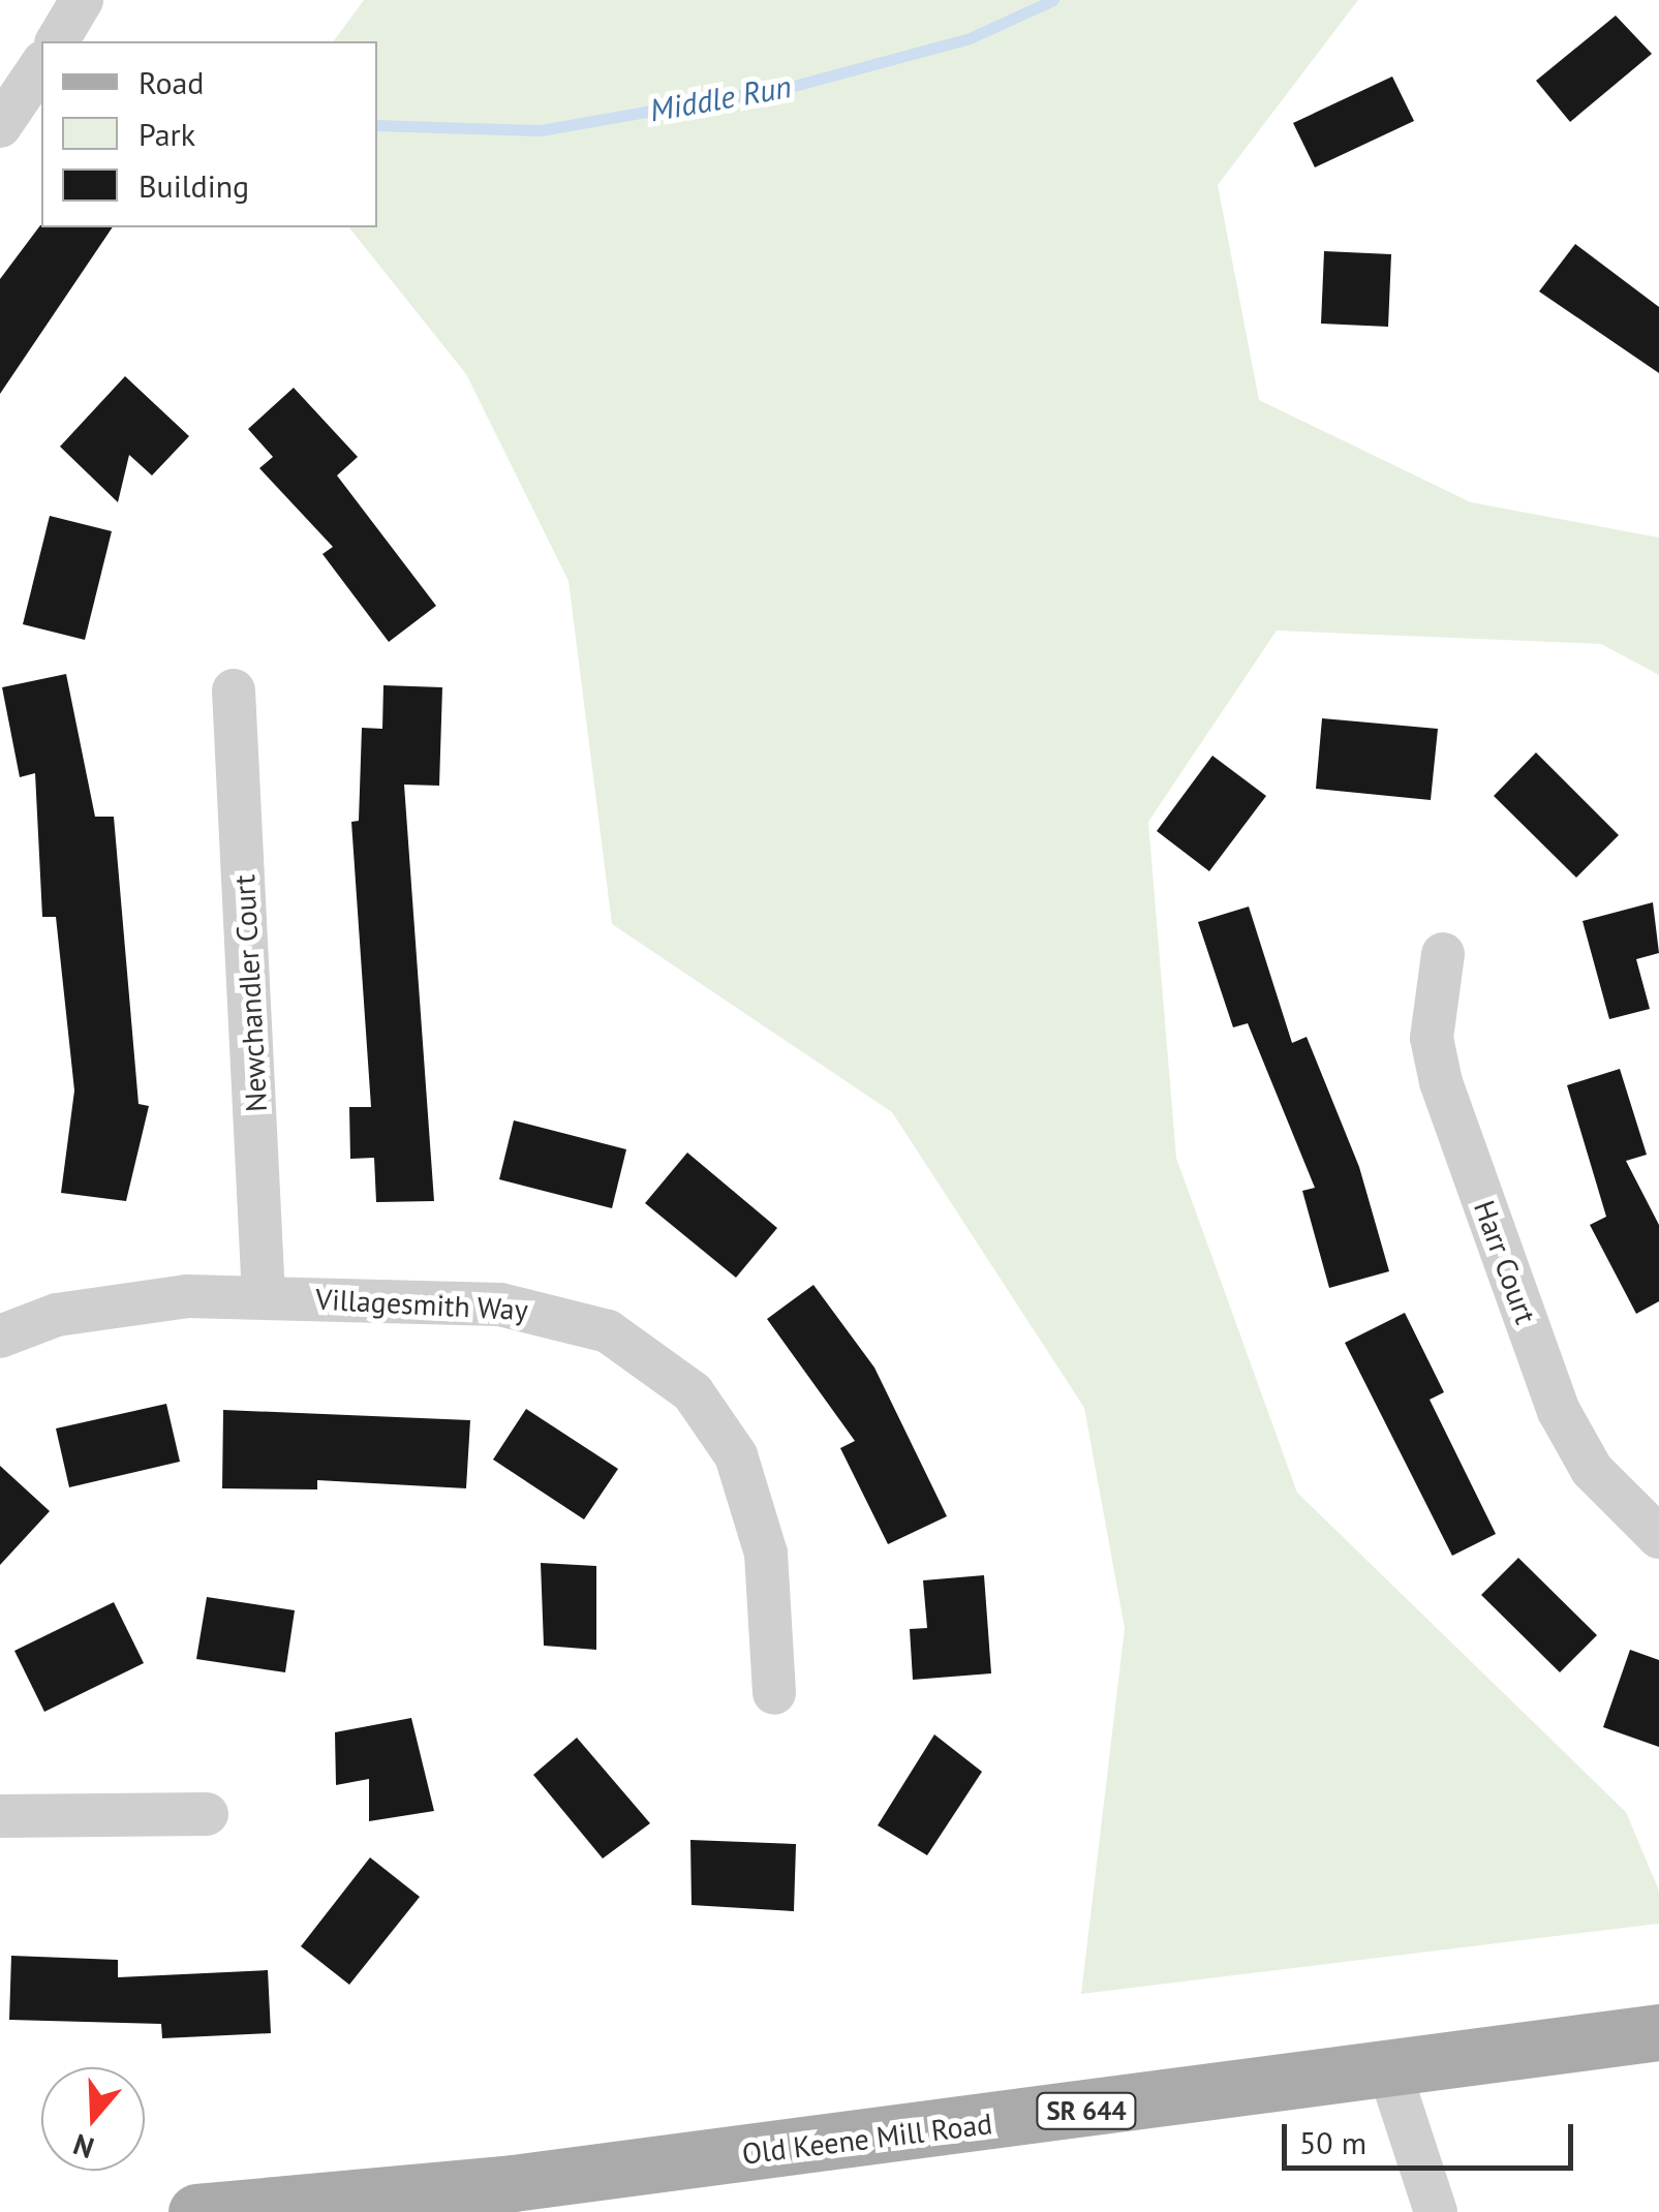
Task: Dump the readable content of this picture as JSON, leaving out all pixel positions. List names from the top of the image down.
{
  "streets": {
    "main road": ["SR 644", "Old Keene Mill Road"],
    "street": ["Newchandler Court", "Harr Court", "Villagesmith Way"]
  },
  "crossings": [
    ["Newchandler Court", "Villagesmith Way"]
  ],
  "water": ["Middle Run"],
  "legend": ["Road", "Park", "Building"],
  "scale_bar": "50 m",
  "north": "bottom"
}
